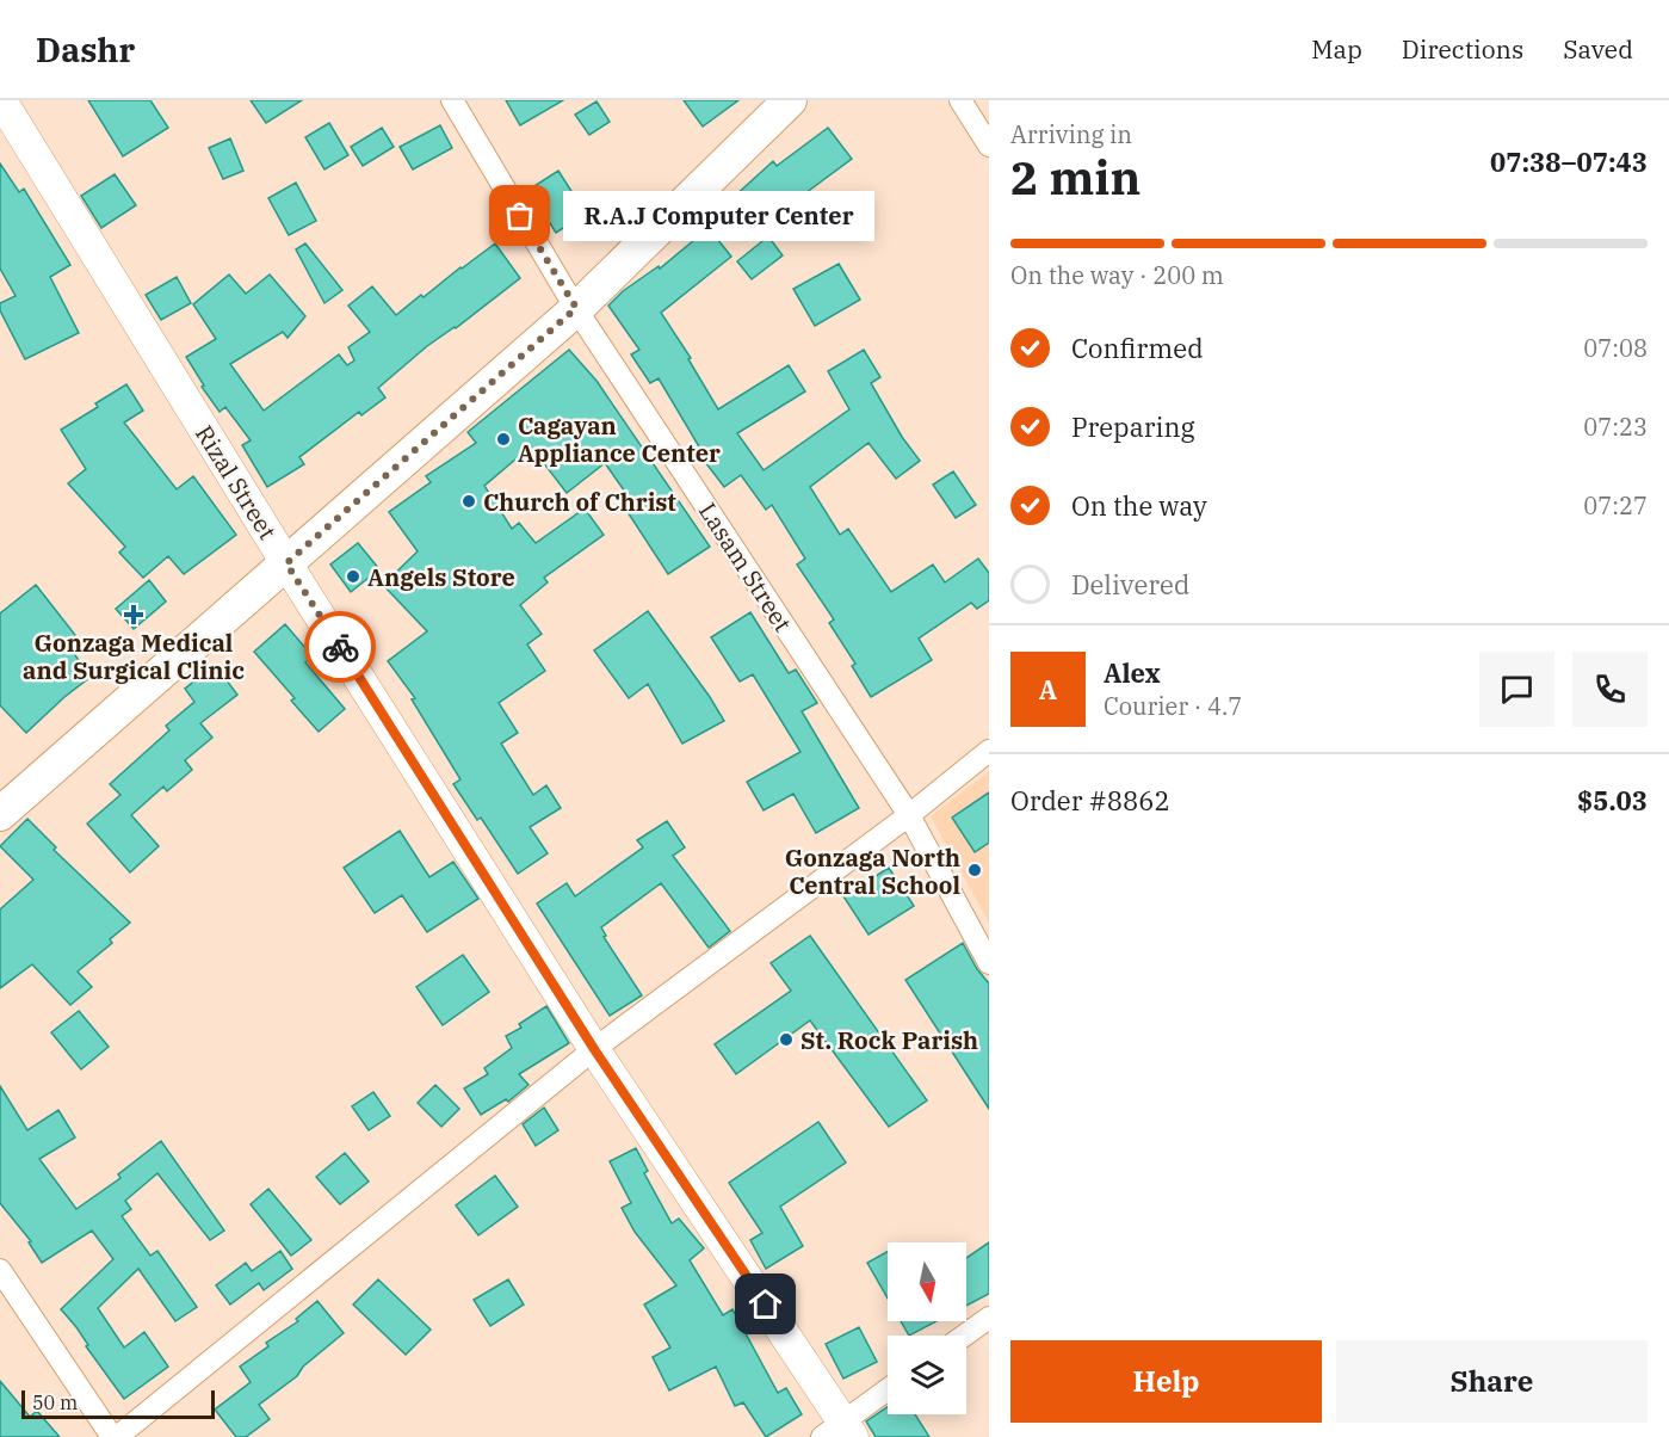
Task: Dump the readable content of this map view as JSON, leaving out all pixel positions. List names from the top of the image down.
{
  "streets": {
    "street": ["Rizal Street", "Lasam Street"]
  },
  "places": {
    "other": [
      "R.A.J Computer Center",
      "Cagayan Appliance Center",
      "Church of Christ",
      "Angels Store",
      "Gonzaga North Central School",
      "St. Rock Parish"
    ],
    "health": ["Gonzaga Medical and Surgical Clinic"]
  },
  "scale_bar": "50 m",
  "north": "bottom",
  "page": {
    "header": "Dashr",
    "nav": ["Map", "Directions", "Saved"],
    "heading": ["2 min", "Arriving in", "07:38–07:43"],
    "panel": [
      "Alex",
      "Courier · 4.7",
      "Order #8862",
      "$5.03"
    ],
    "bubble": "R.A.J Computer Center",
    "bar": "On the way · 200 m",
    "list": [
      ["Confirmed", "07:08"],
      ["Preparing", "07:23"],
      ["On the way", "07:27"],
      "Delivered"
    ],
    "round": "A",
    "buttons": ["Help", "Share"],
    "scale": "50 m"
  }
}
